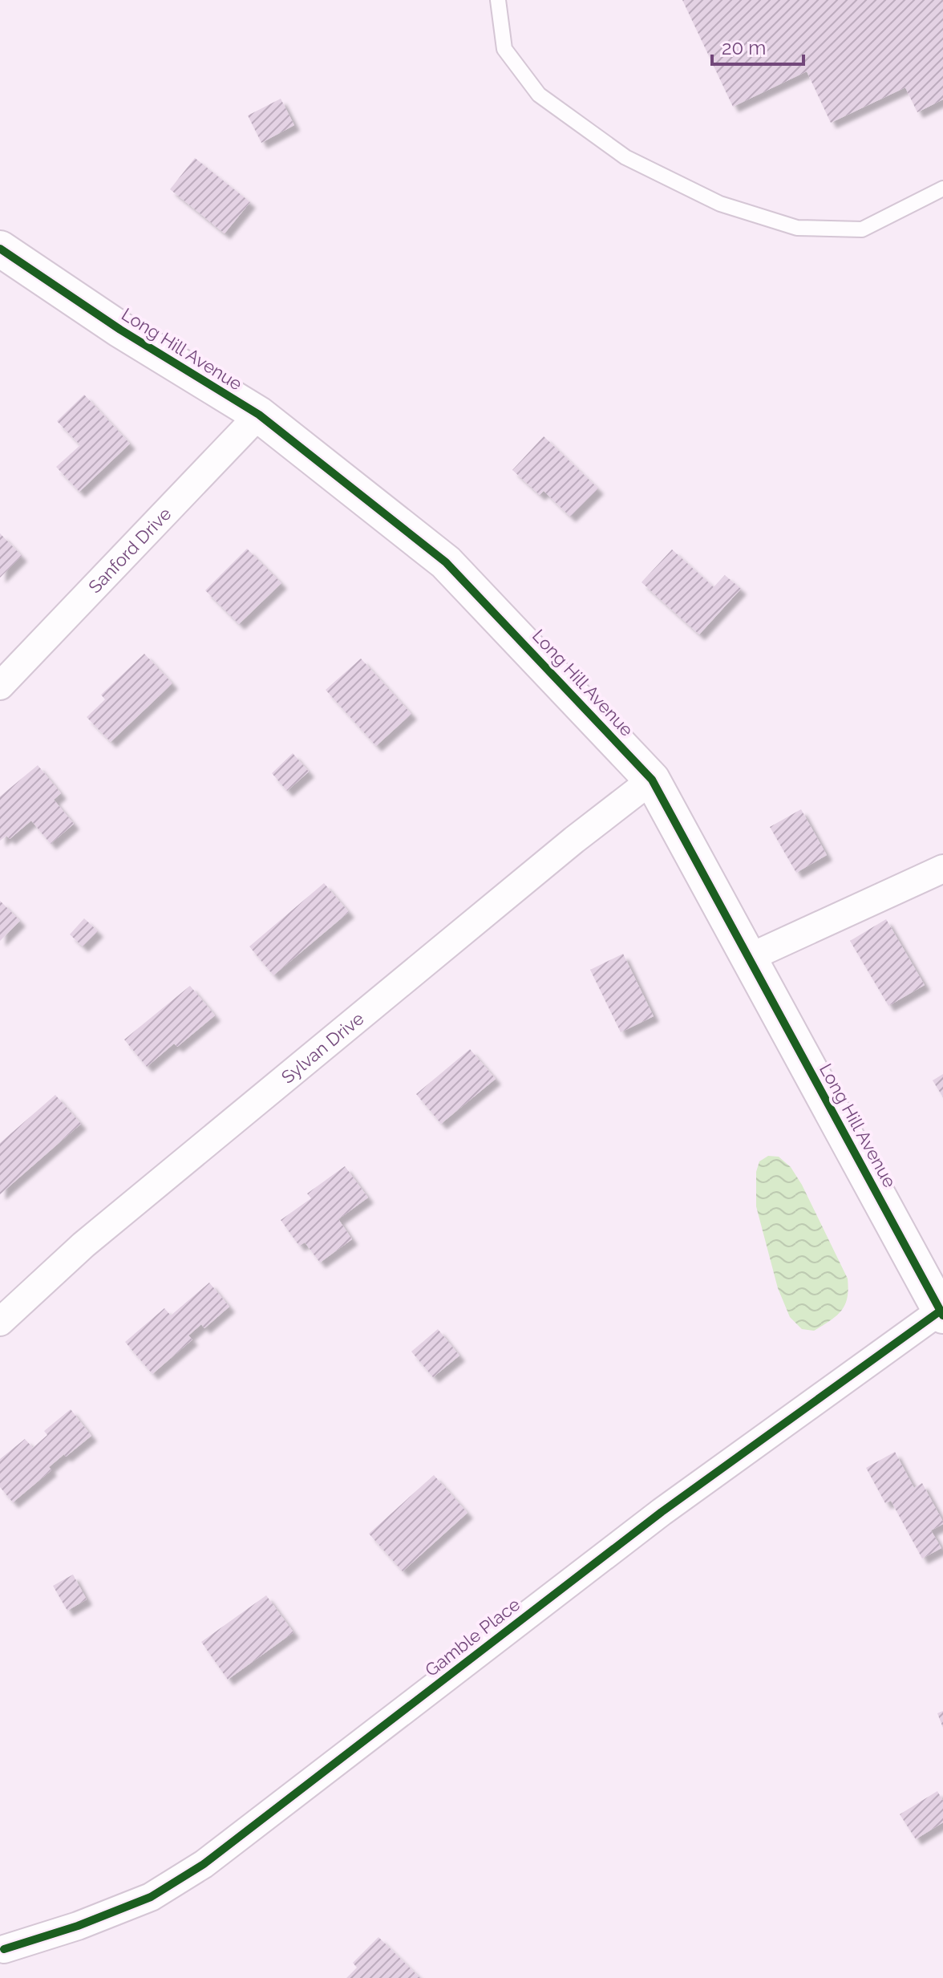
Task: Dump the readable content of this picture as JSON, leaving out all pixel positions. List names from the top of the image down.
{
  "streets": {
    "street": [
      "Long Hill Avenue",
      "Sanford Drive",
      "Sylvan Drive",
      "Gamble Place"
    ]
  },
  "crossings": [
    ["Long Hill Avenue", "Sanford Drive"],
    ["Long Hill Avenue", "Sylvan Drive"],
    ["Long Hill Avenue", "Gamble Place"]
  ],
  "scale_bar": "20 m"
}
